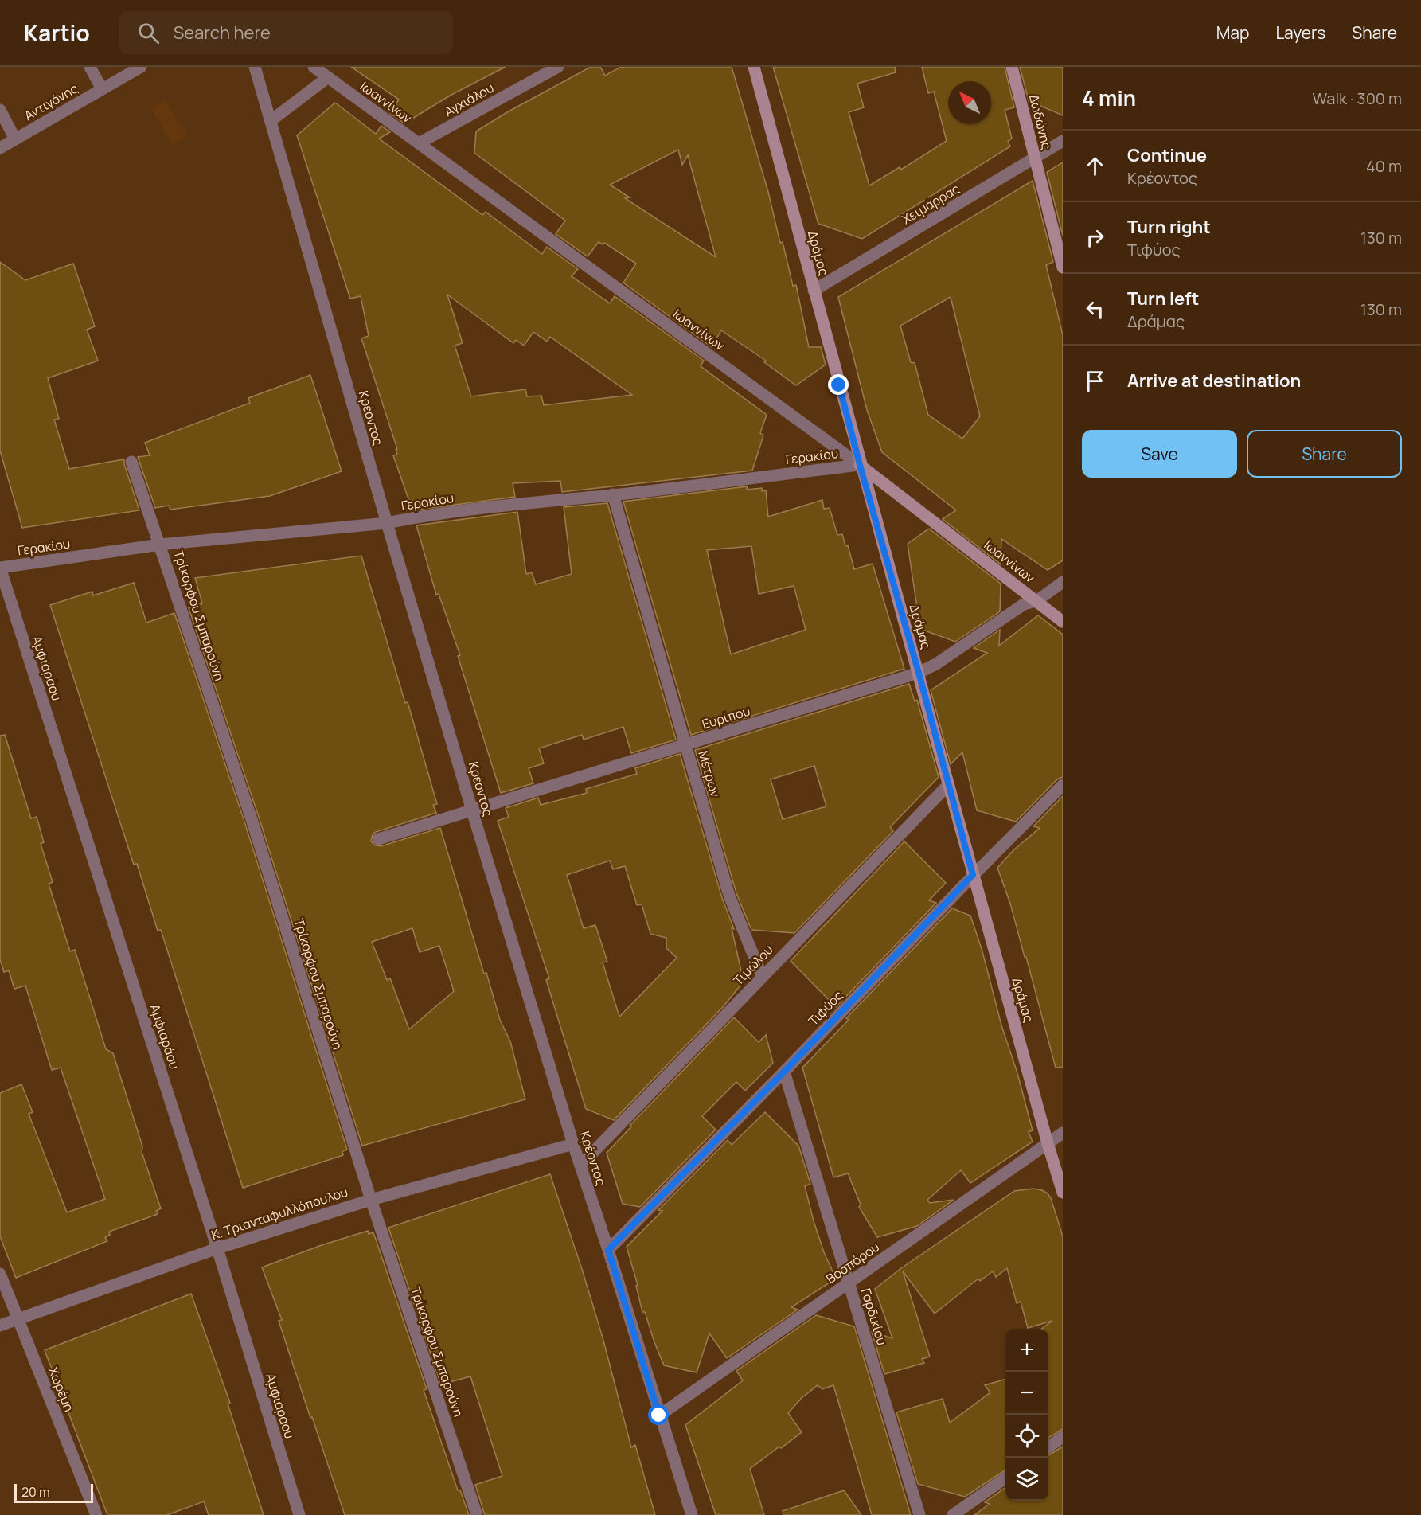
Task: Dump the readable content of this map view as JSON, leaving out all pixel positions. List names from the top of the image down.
{
  "streets": {
    "street": [
      "Αγχιάλου",
      "Αντιγόνης",
      "Ιωαννίνων",
      "Δωδώνης",
      "Χειμάρρας",
      "Δράμας",
      "Κρέοντος",
      "Γερακίου",
      "Τρίκορφου Σμπαρούνη",
      "Αμφιαράου",
      "Ευρίπου",
      "Μέτρων",
      "Τιμώλου",
      "Τιφύος",
      "Κ. Τριανταφυλλόπουλου",
      "Βοσπόρου",
      "Γαρδικίου",
      "Χωρέμη"
    ]
  },
  "crossings": [
    ["Αγχιάλου", "Ιωαννίνων"],
    ["Ιωαννίνων", "Δράμας"],
    ["Ιωαννίνων", "Γερακίου"],
    ["Ιωαννίνων", "Ευρίπου"],
    ["Δωδώνης", "Χειμάρρας"],
    ["Χειμάρρας", "Δράμας"],
    ["Δράμας", "Γερακίου"],
    ["Δράμας", "Ευρίπου"],
    ["Δράμας", "Τιμώλου"],
    ["Δράμας", "Τιφύος"],
    ["Δράμας", "Βοσπόρου"],
    ["Κρέοντος", "Γερακίου"],
    ["Κρέοντος", "Ευρίπου"],
    ["Κρέοντος", "Τιμώλου"],
    ["Κρέοντος", "Τιφύος"],
    ["Κρέοντος", "Κ. Τριανταφυλλόπουλου"],
    ["Κρέοντος", "Βοσπόρου"],
    ["Γερακίου", "Τρίκορφου Σμπαρούνη"],
    ["Γερακίου", "Αμφιαράου"],
    ["Γερακίου", "Μέτρων"],
    ["Τρίκορφου Σμπαρούνη", "Κ. Τριανταφυλλόπουλου"],
    ["Αμφιαράου", "Κ. Τριανταφυλλόπουλου"],
    ["Ευρίπου", "Μέτρων"],
    ["Μέτρων", "Τιμώλου"],
    ["Τιφύος", "Γαρδικίου"],
    ["Κ. Τριανταφυλλόπουλου", "Χωρέμη"],
    ["Βοσπόρου", "Γαρδικίου"]
  ],
  "scale_bar": "20 m",
  "north": "top left",
  "page": {
    "header": "Kartio",
    "search": "Search here",
    "nav": ["Map", "Layers", "Share"],
    "heading": ["4 min", "Walk · 300 m"],
    "list": [
      ["Continue", "Κρέοντος", "40 m"],
      ["Turn right", "Τιφύος", "130 m"],
      ["Turn left", "Δράμας", "130 m"],
      "Arrive at destination"
    ],
    "buttons": ["Save", "Share"],
    "map_buttons": ["+", "−"],
    "scale": "20 m"
  }
}
